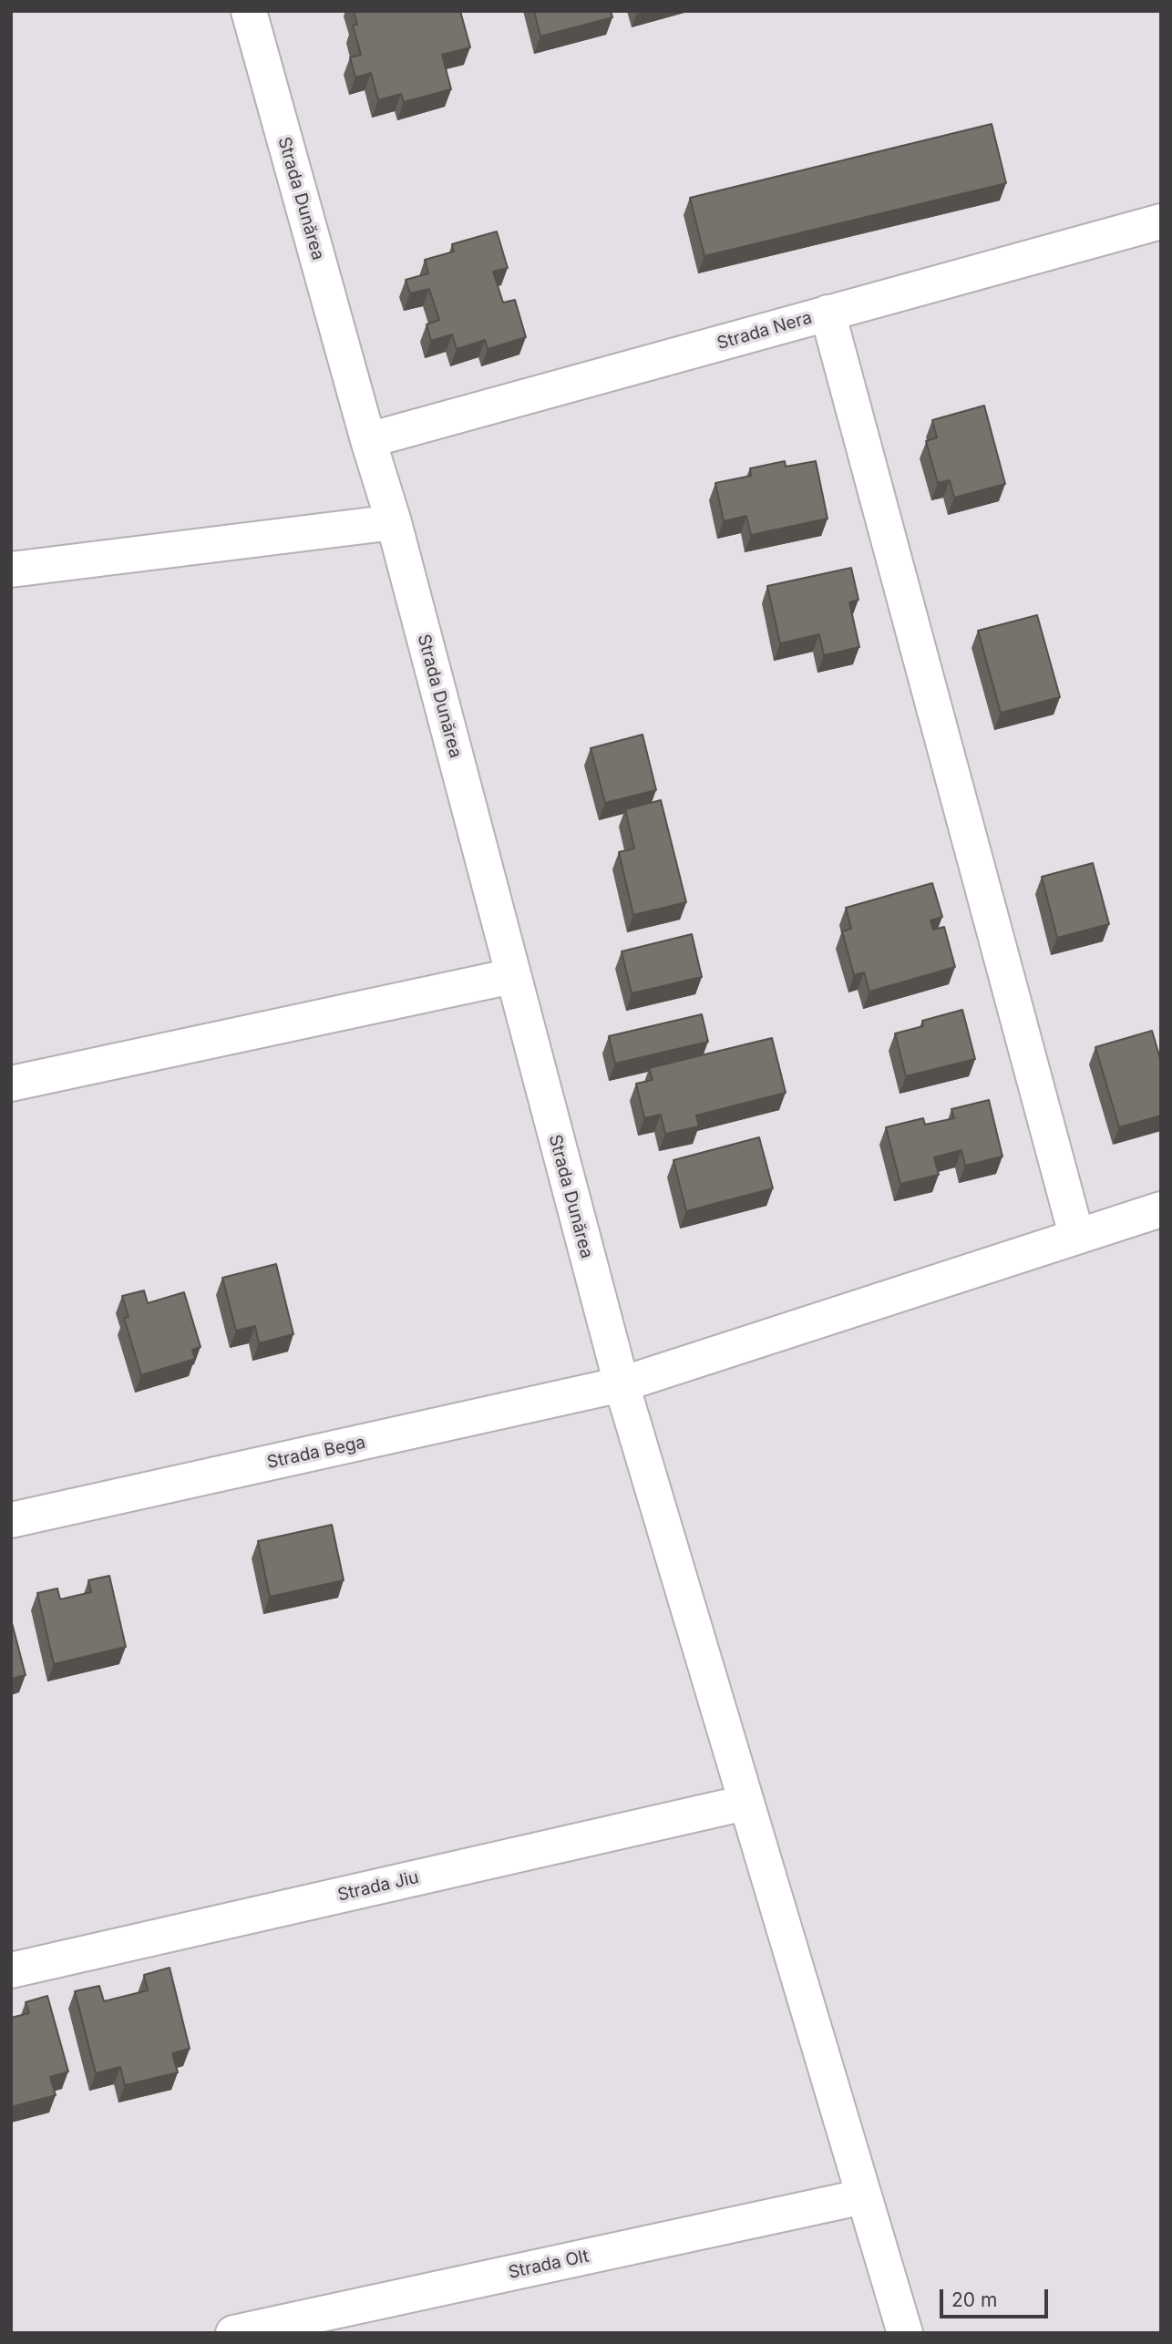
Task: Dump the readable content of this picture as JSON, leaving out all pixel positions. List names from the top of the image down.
{
  "streets": {
    "street": [
      "Strada Dunărea",
      "Strada Nera",
      "Strada Bega",
      "Strada Jiu",
      "Strada Olt"
    ]
  },
  "crossings": [
    ["Strada Dunărea", "Strada Nera"],
    ["Strada Dunărea", "Strada Bega"],
    ["Strada Dunărea", "Strada Jiu"],
    ["Strada Dunărea", "Strada Olt"]
  ],
  "scale_bar": "20 m"
}
